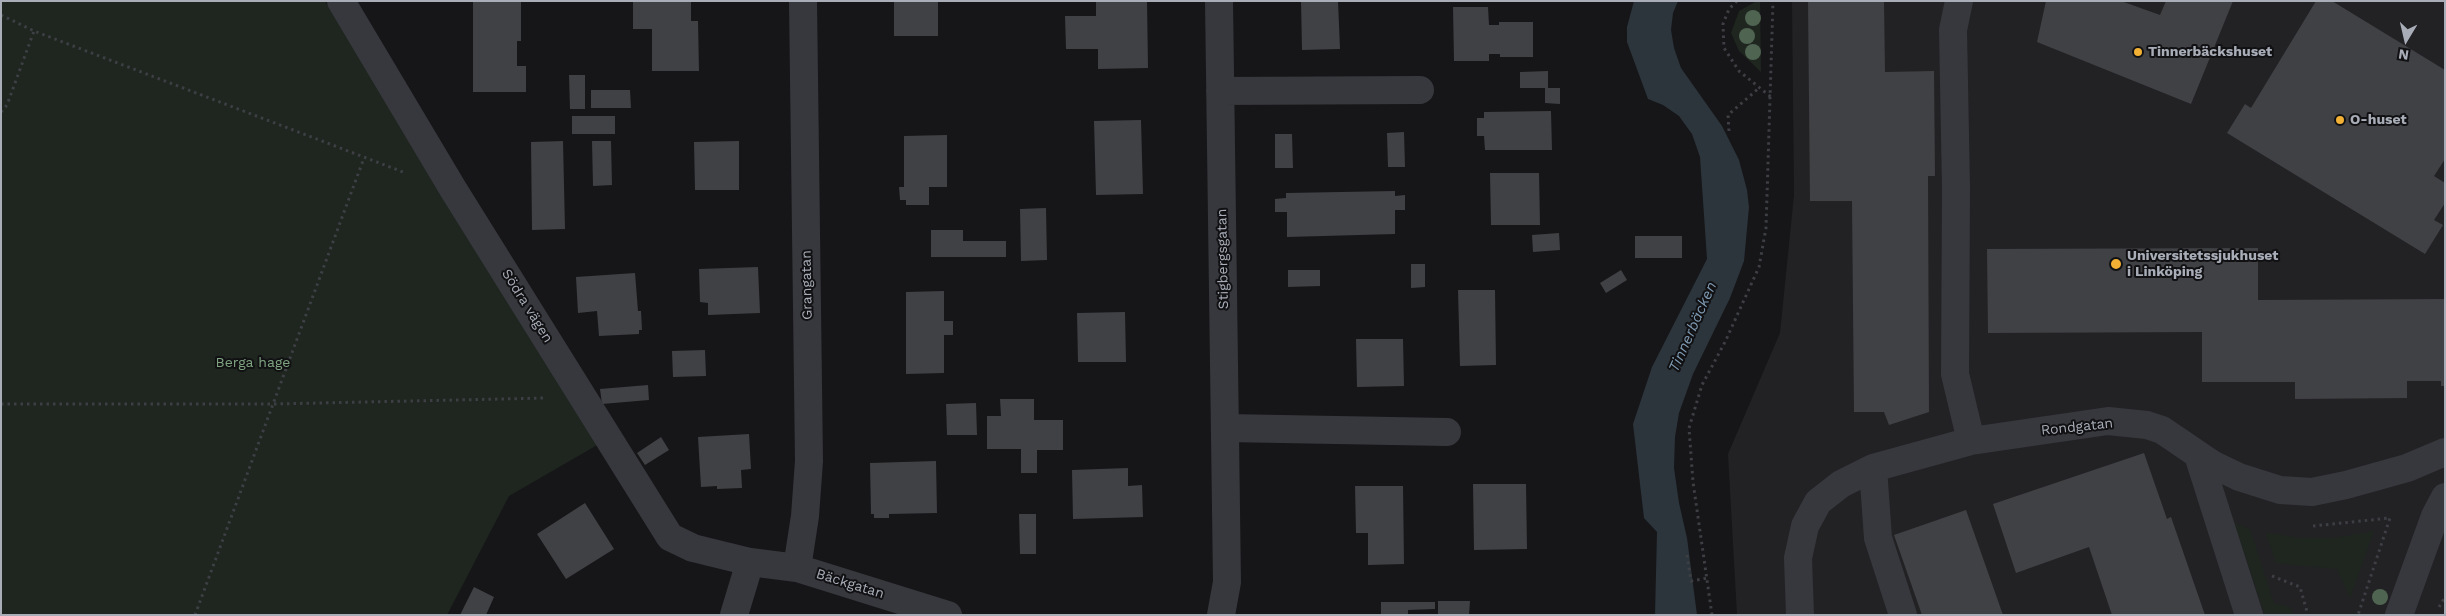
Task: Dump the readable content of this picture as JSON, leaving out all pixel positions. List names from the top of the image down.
{
  "streets": {
    "street": [
      "Stigbergsgatan",
      "Grangatan",
      "Södra vägen",
      "Rondgatan",
      "Bäckgatan"
    ]
  },
  "crossings": [
    ["Grangatan", "Bäckgatan"],
    ["Södra vägen", "Bäckgatan"]
  ],
  "water": ["Tinnerbäcken"],
  "parks": ["Berga hage"],
  "places": ["Tinnerbäckshuset", "O-huset", "Universitetssjukhuset i Linköping"],
  "north": "bottom"
}
